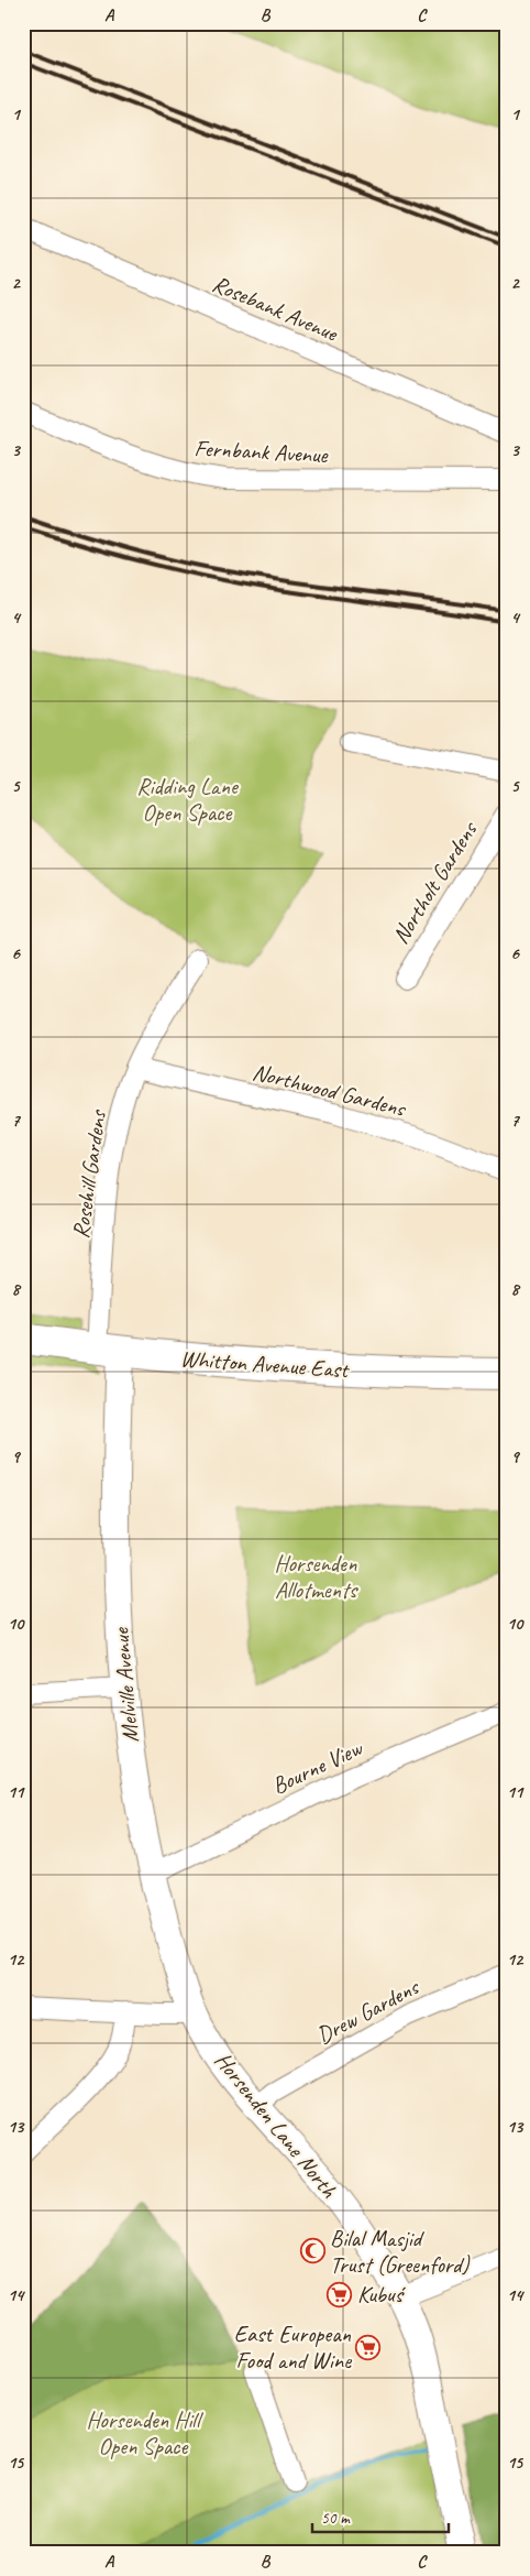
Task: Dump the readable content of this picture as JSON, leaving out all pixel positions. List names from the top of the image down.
{
  "streets": {
    "main road": ["Whitton Avenue East"],
    "street": [
      "Rosebank Avenue",
      "Fernbank Avenue",
      "Northolt Gardens",
      "Northwood Gardens",
      "Rosehill Gardens",
      "Melville Avenue",
      "Bourne View",
      "Drew Gardens",
      "Horsenden Lane North"
    ]
  },
  "crossings": [
    ["Northwood Gardens", "Rosehill Gardens"],
    ["Rosehill Gardens", "Whitton Avenue East"],
    ["Rosehill Gardens", "Melville Avenue"],
    ["Whitton Avenue East", "Melville Avenue"],
    ["Melville Avenue", "Bourne View"],
    ["Melville Avenue", "Horsenden Lane North"],
    ["Drew Gardens", "Horsenden Lane North"]
  ],
  "parks": ["Ridding Lane Open Space", "Horsenden Allotments", "Horsenden Hill Open Space"],
  "places": {
    "mosque": ["Bilal Masjid Trust (Greenford)"],
    "supermarket": ["Kubuś", "East European Food and Wine"]
  },
  "scale_bar": "50 m",
  "grid": {
    "columns": ["A", "B", "C"],
    "rows": [
      "1",
      "2",
      "3",
      "4",
      "5",
      "6",
      "7",
      "8",
      "9",
      "10",
      "11",
      "12",
      "13",
      "14",
      "15"
    ]
  }
}
